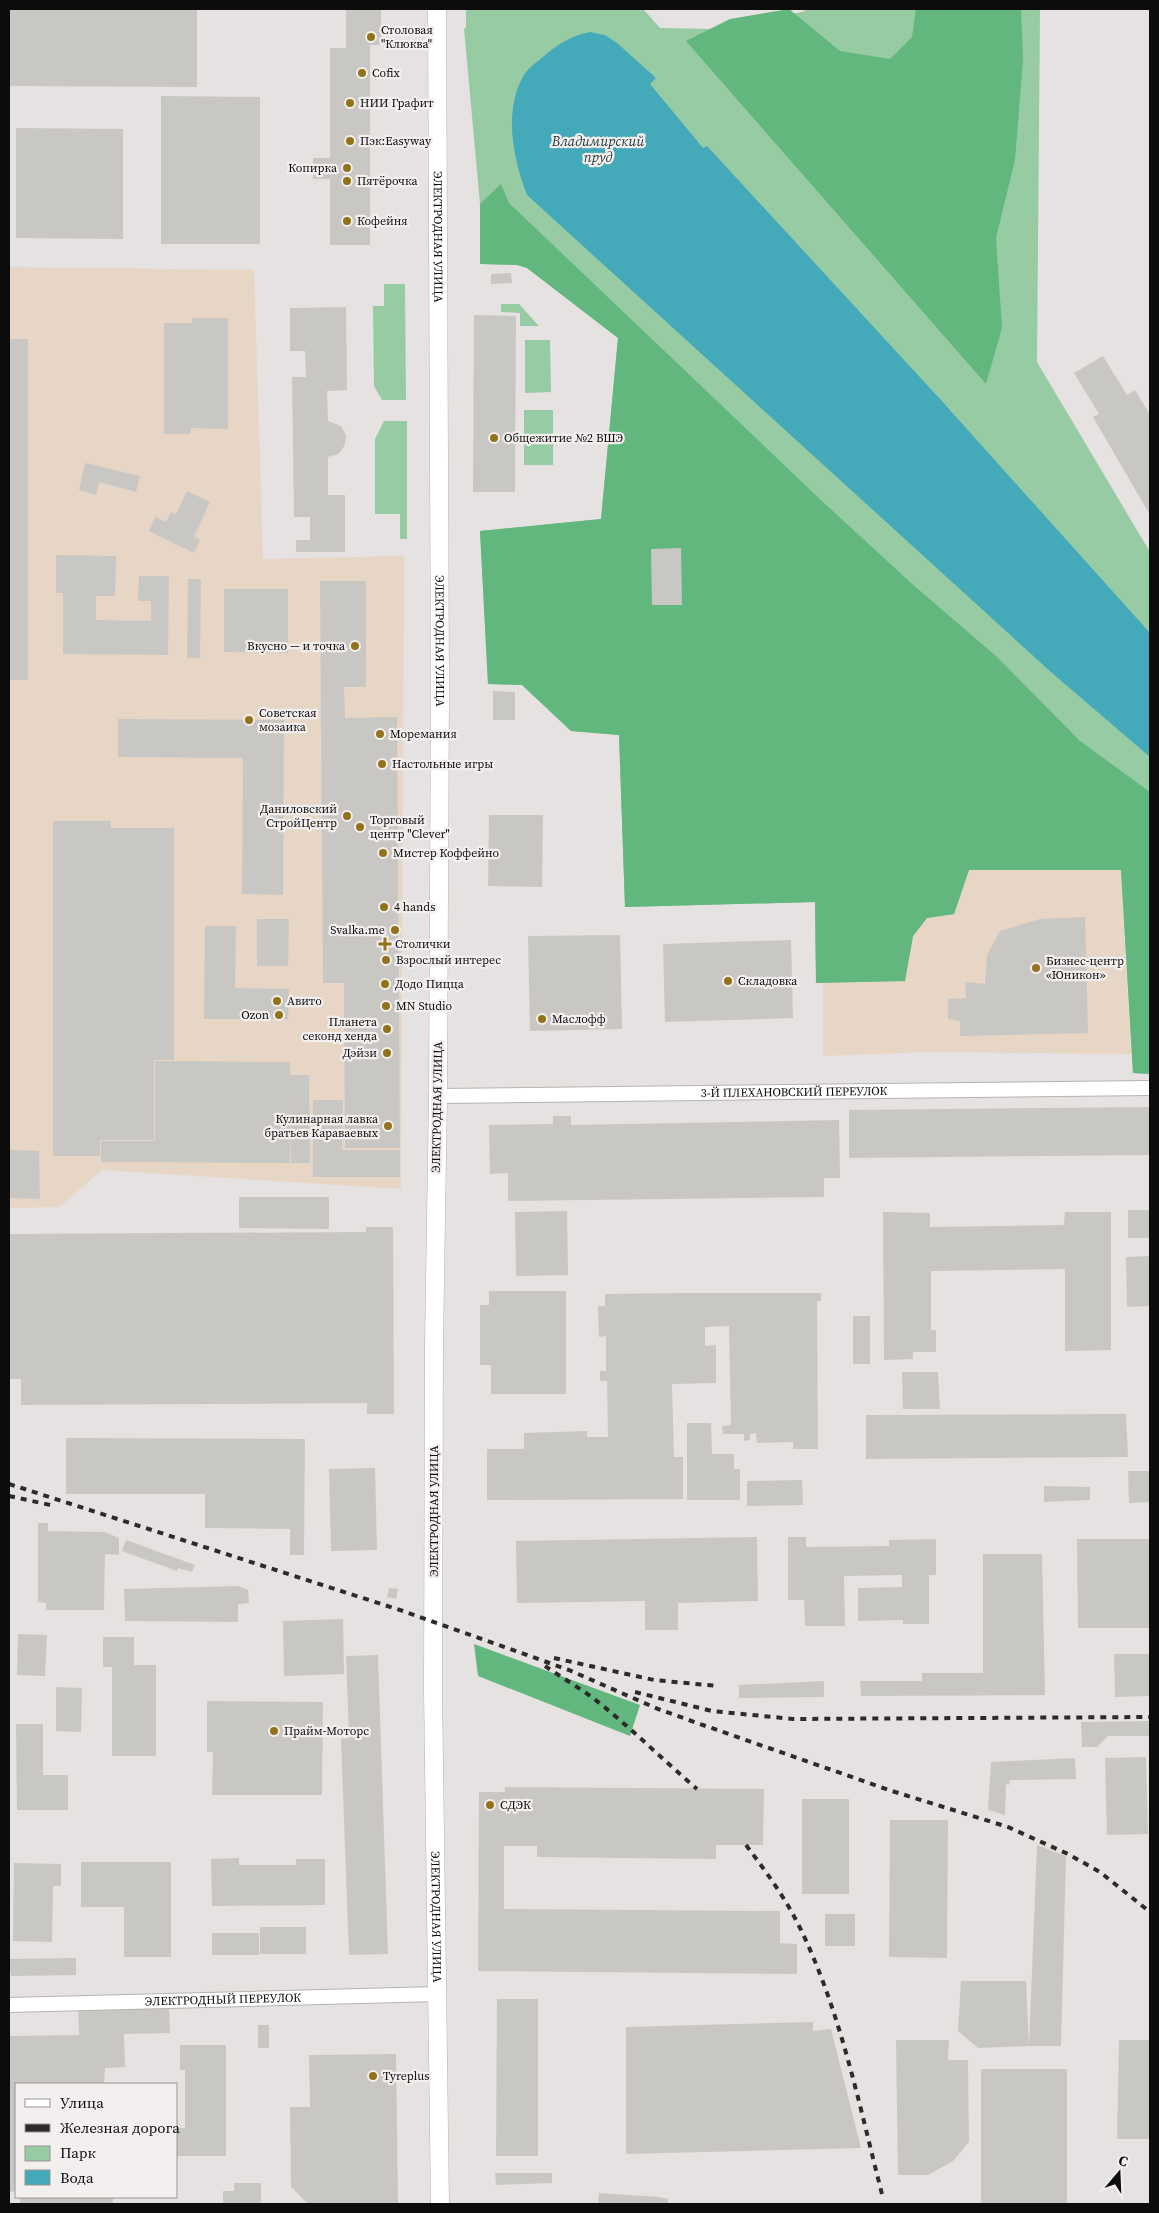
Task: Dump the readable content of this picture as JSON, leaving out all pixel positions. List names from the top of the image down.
{
  "streets": {
    "street": ["ЭЛЕКТРОДНАЯ УЛИЦА", "3-Й ПЛЕХАНОВСКИЙ ПЕРЕУЛОК", "ЭЛЕКТРОДНЫЙ ПЕРЕУЛОК"]
  },
  "crossings": [
    ["ЭЛЕКТРОДНАЯ УЛИЦА", "3-Й ПЛЕХАНОВСКИЙ ПЕРЕУЛОК"],
    ["ЭЛЕКТРОДНАЯ УЛИЦА", "ЭЛЕКТРОДНЫЙ ПЕРЕУЛОК"]
  ],
  "water": ["Владимирский пруд"],
  "places": {
    "other": [
      "Столовая \"Клюква\"",
      "Cofix",
      "НИИ Графит",
      "Пэк:Easyway",
      "Копирка",
      "Пятёрочка",
      "Кофейня",
      "Общежитие №2 ВШЭ",
      "Вкусно — и точка",
      "Советская мозаика",
      "Моремания",
      "Настольные игры",
      "Даниловский СтройЦентр",
      "Торговый центр \"Clever\"",
      "Мистер Коффейно",
      "4 hands",
      "Svalka.me",
      "Взрослый интерес",
      "Бизнес-центр «Юникон»",
      "Складовка",
      "Додо Пицца",
      "Авито",
      "MN Studio",
      "Ozon",
      "Маслофф",
      "Планета секонд хенда",
      "Дэйзи",
      "Кулинарная лавка братьев Караваевых",
      "Прайм-Моторс",
      "СДЭК",
      "Tyreplus"
    ],
    "health": ["Столички"]
  },
  "legend": [
    "Улица",
    "Железная дорога",
    "Парк",
    "Вода"
  ],
  "north": "top"
}
